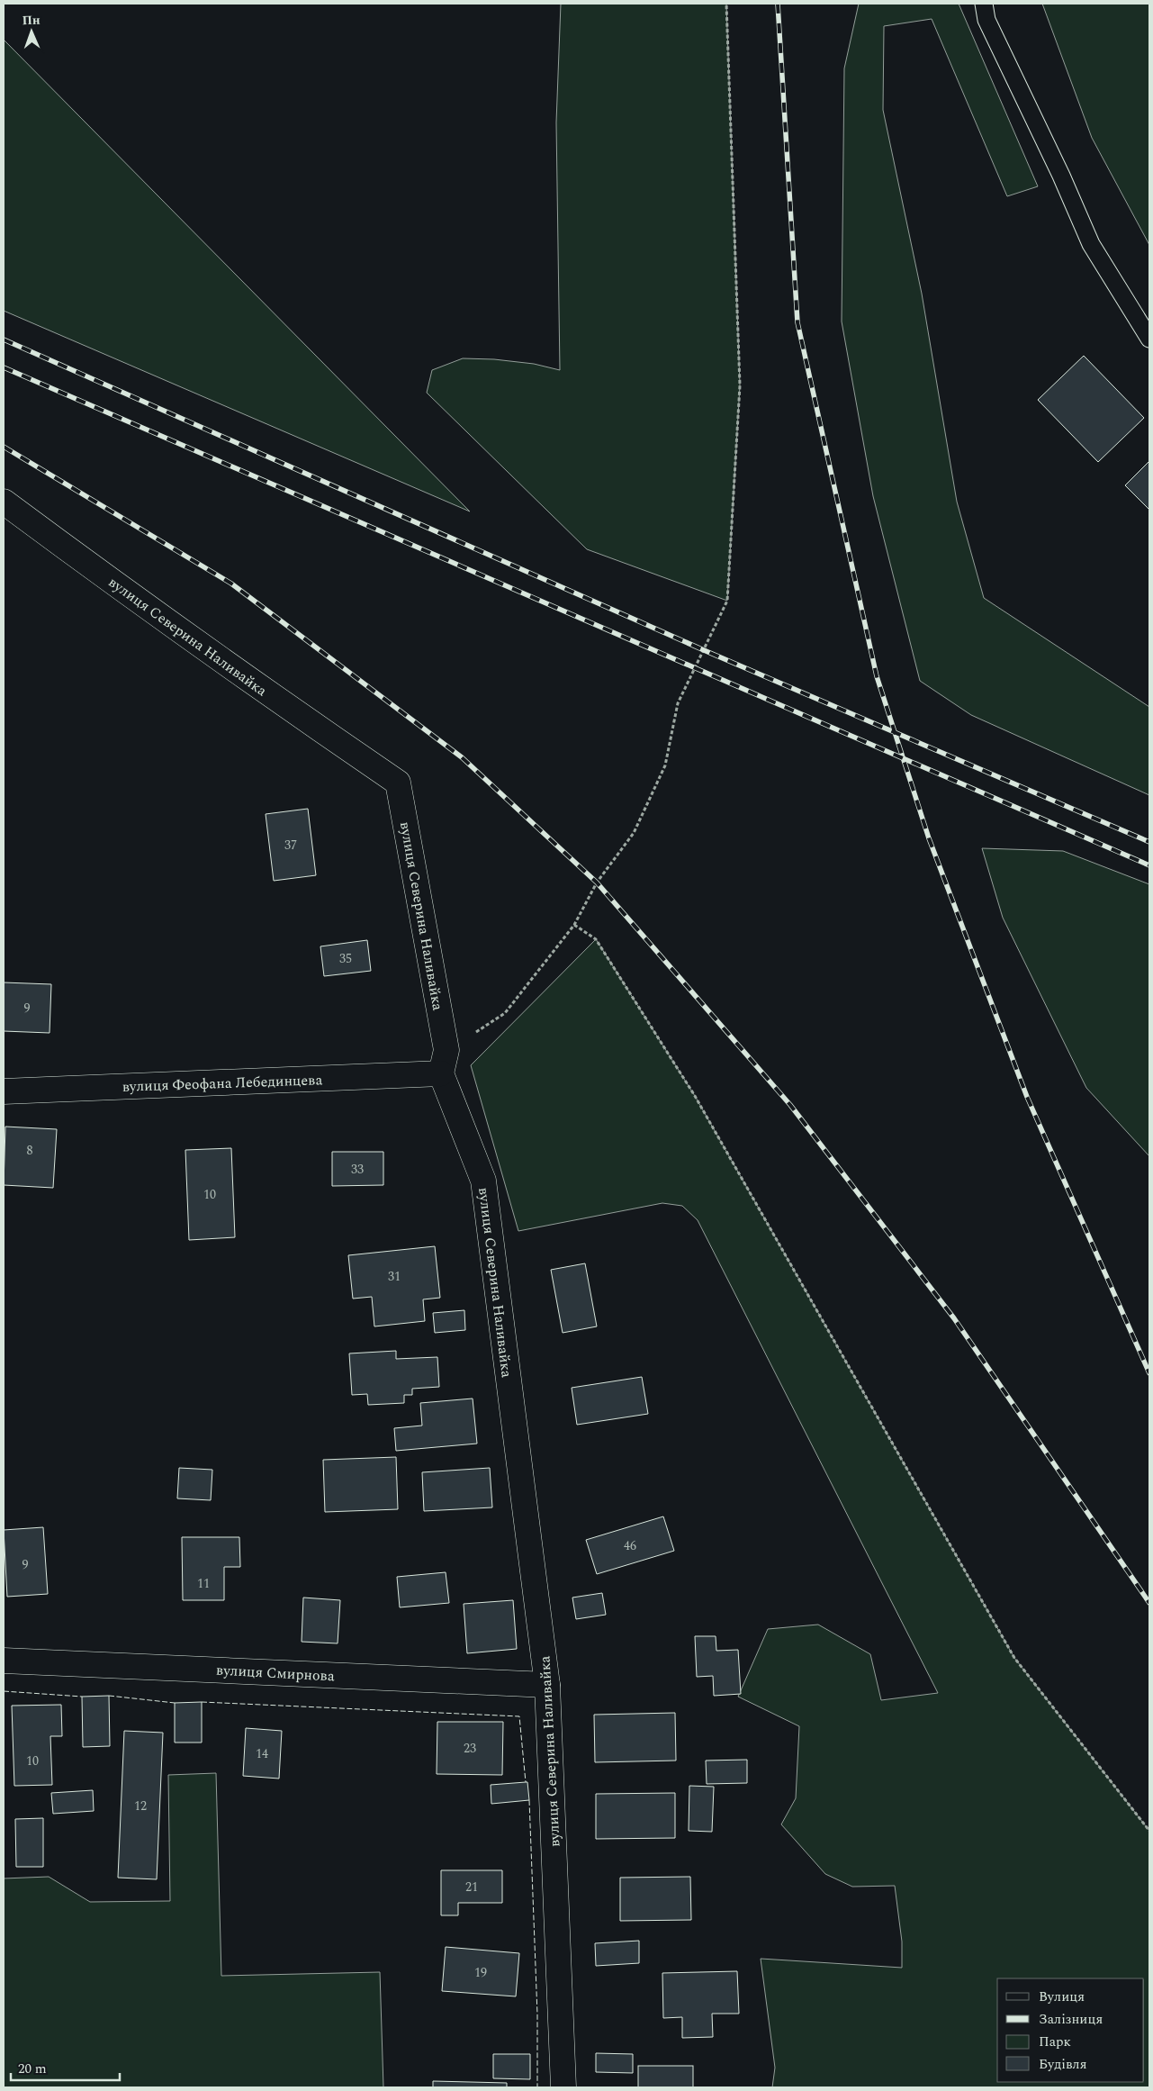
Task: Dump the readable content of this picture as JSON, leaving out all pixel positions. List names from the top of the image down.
{
  "streets": {
    "street": ["вулиця Северина Наливайка", "вулиця Феофана Лебединцева", "вулиця Смирнова"]
  },
  "crossings": [
    ["вулиця Северина Наливайка", "вулиця Феофана Лебединцева"],
    ["вулиця Северина Наливайка", "вулиця Смирнова"]
  ],
  "house_numbers": [
    "37",
    "35",
    "9",
    "8",
    "33",
    "10",
    "31",
    "46",
    "9",
    "11",
    "23",
    "14",
    "10",
    "12",
    "21",
    "19"
  ],
  "legend": [
    "Вулиця",
    "Залізниця",
    "Парк",
    "Будівля"
  ],
  "scale_bar": "20 m",
  "north": "top"
}
